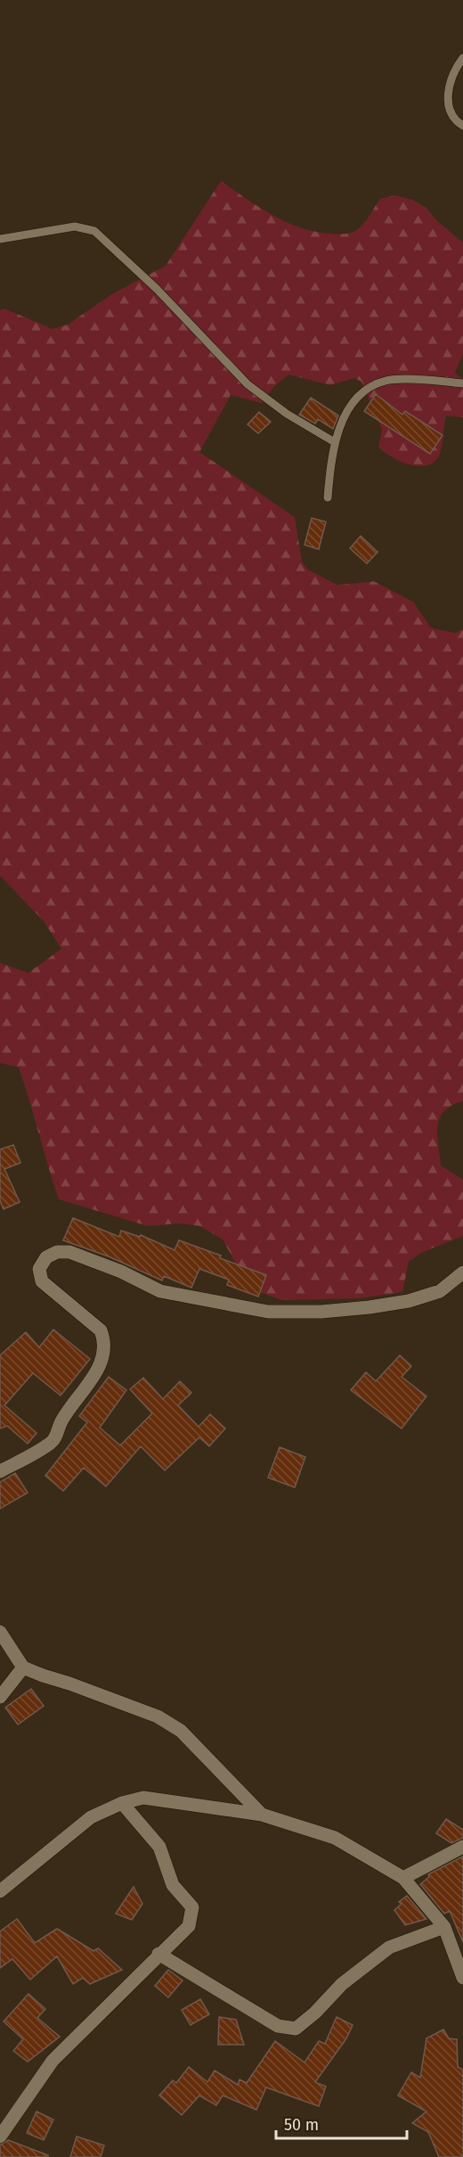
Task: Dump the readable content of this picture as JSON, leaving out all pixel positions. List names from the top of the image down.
{
  "scale_bar": "50 m"
}
